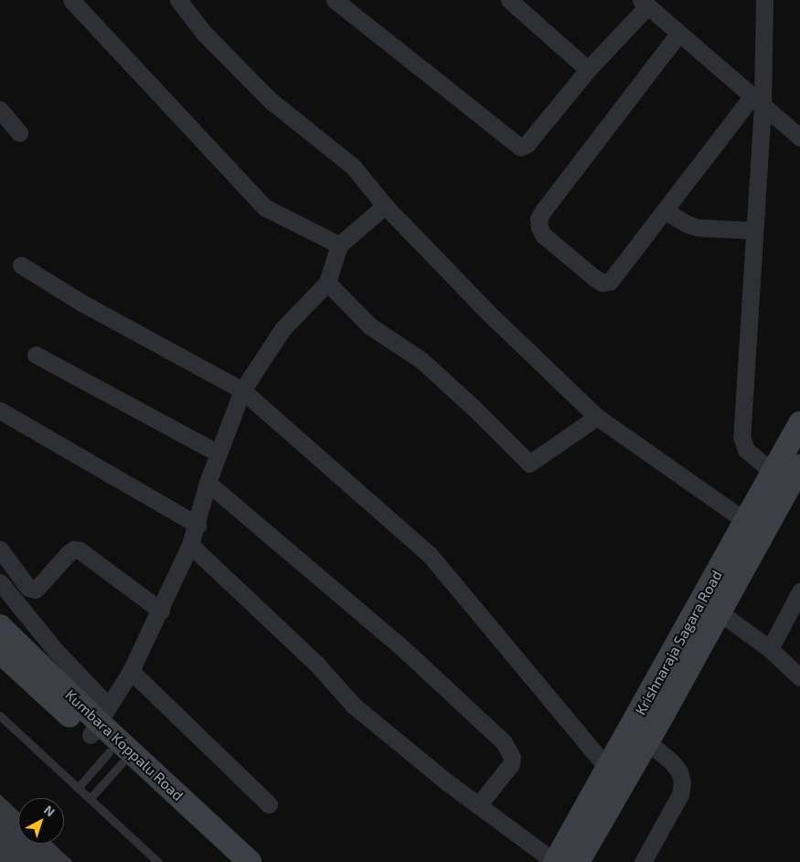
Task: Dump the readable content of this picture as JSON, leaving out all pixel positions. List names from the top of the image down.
{
  "streets": {
    "main road": ["Krishnaraja Sagara Road", "Kumbara Koppalu Road"]
  },
  "north": "top right"
}
